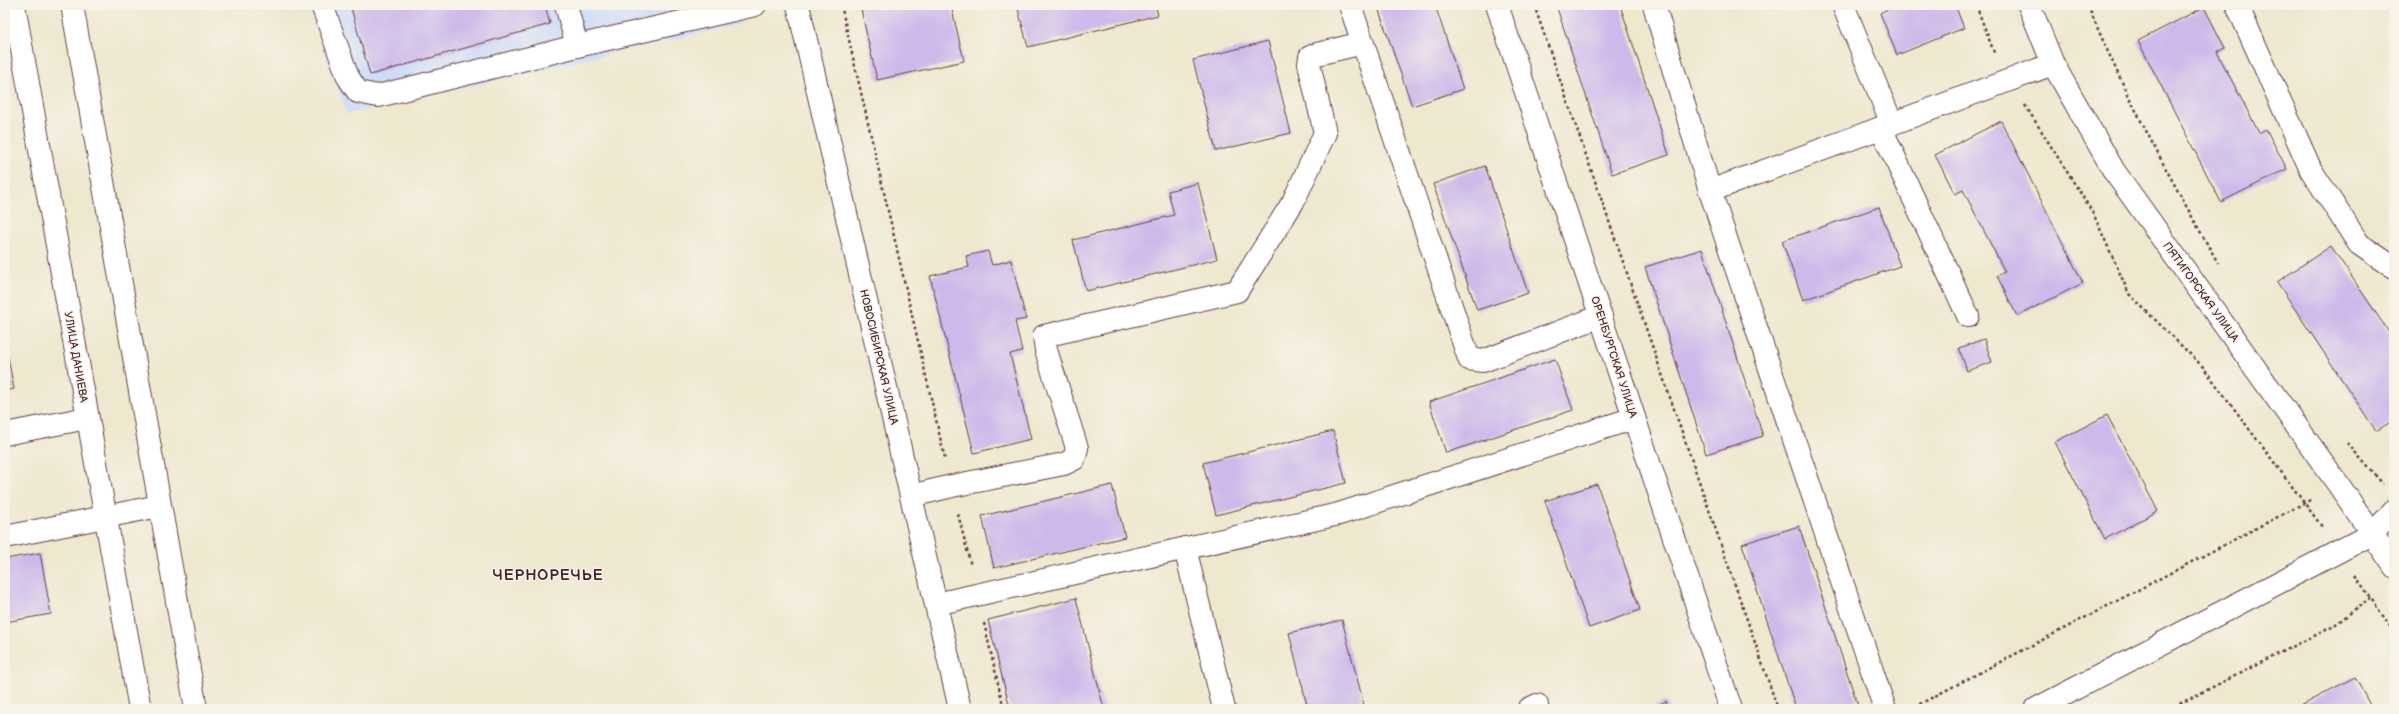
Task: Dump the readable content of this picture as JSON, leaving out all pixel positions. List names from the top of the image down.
{
  "streets": {
    "street": [
      "ПЯТИГОРСКАЯ УЛИЦА",
      "УЛИЦА ДАНИЕВА",
      "НОВОСИБИРСКАЯ УЛИЦА",
      "ОРЕНБУРГСКАЯ УЛИЦА"
    ]
  },
  "districts": ["ЧЕРНОРЕЧЬЕ"]
}
